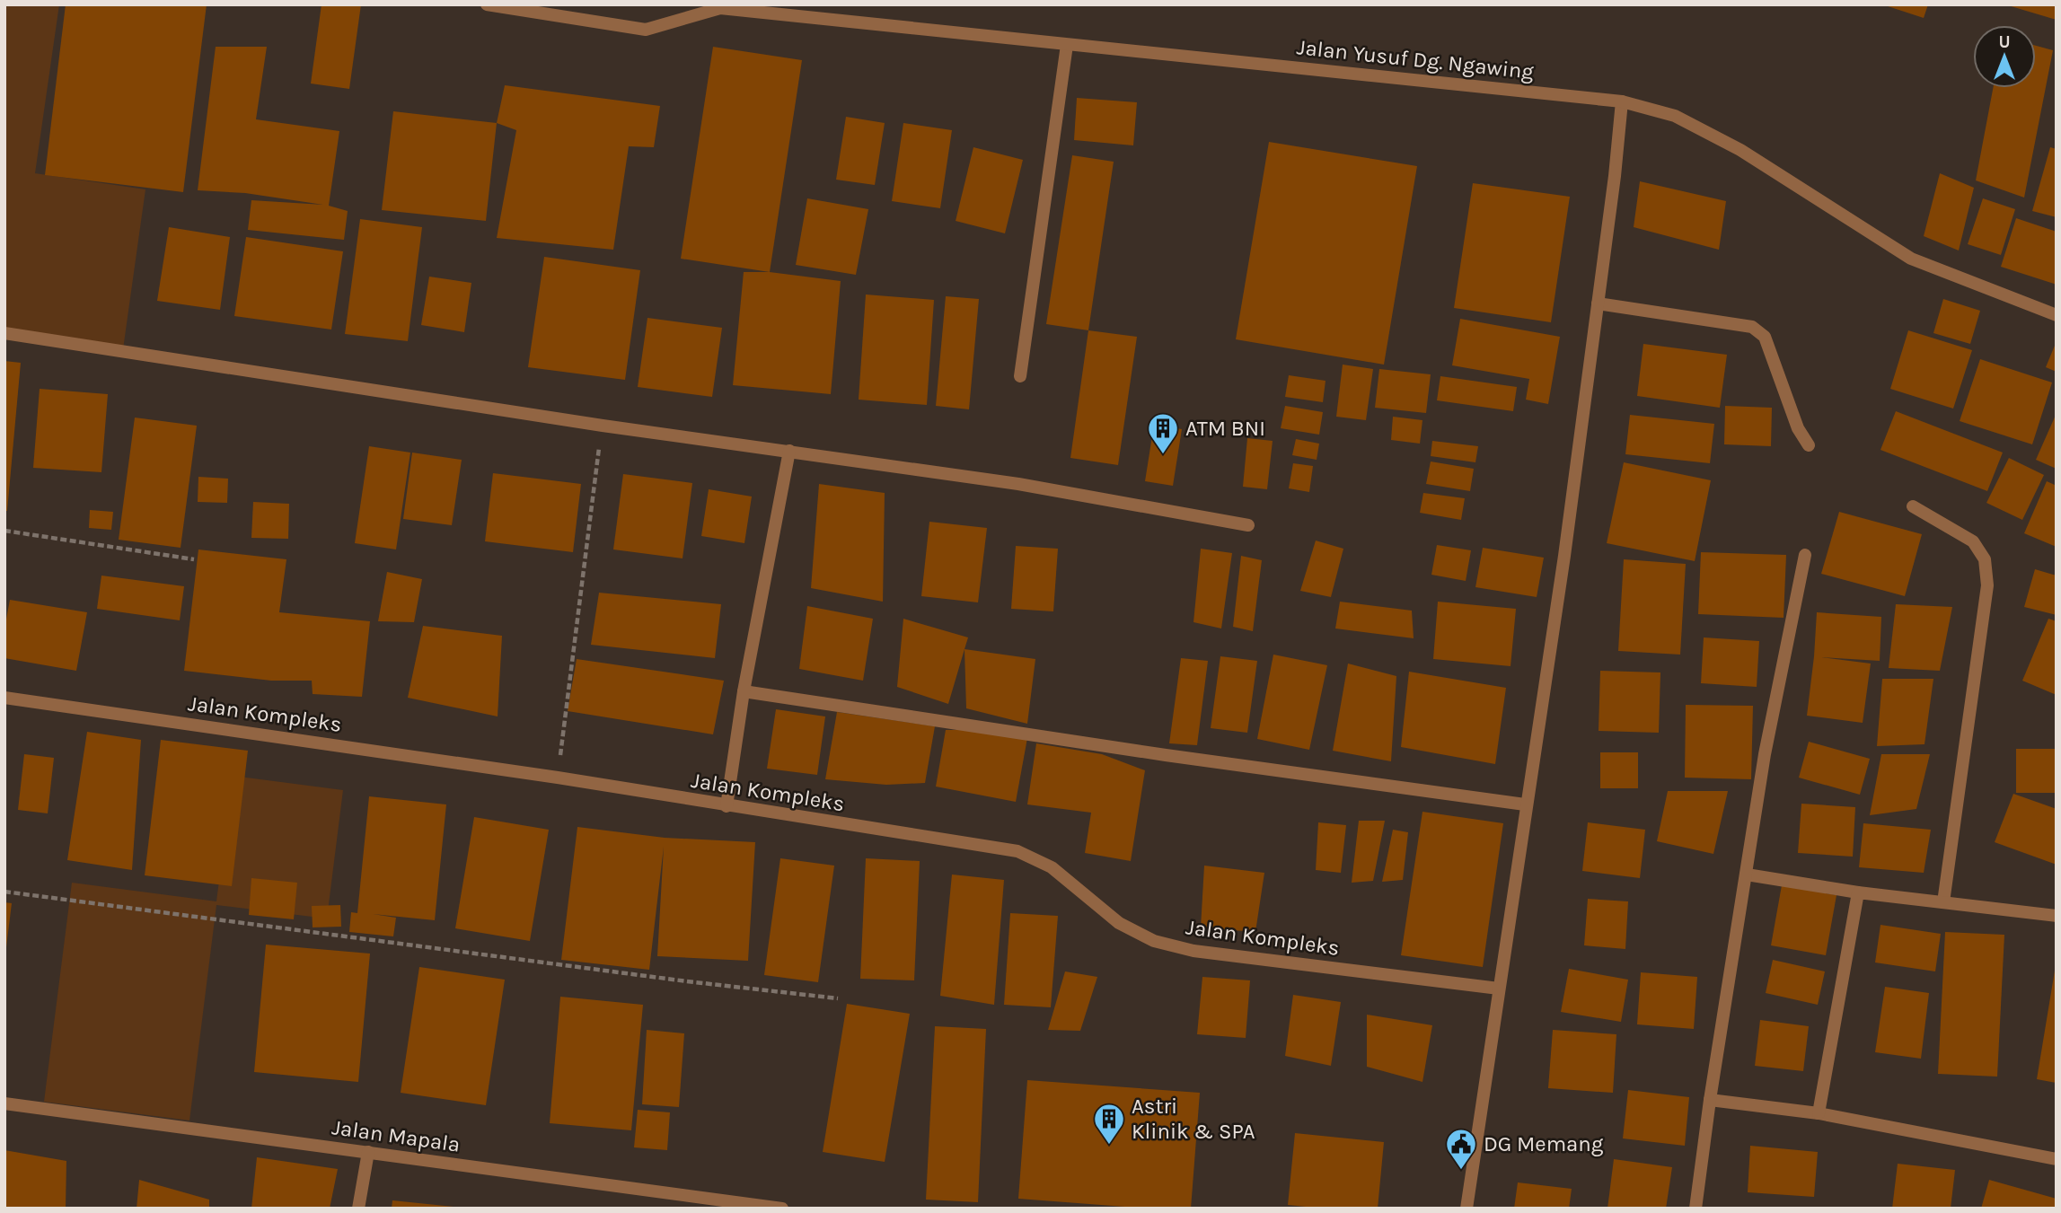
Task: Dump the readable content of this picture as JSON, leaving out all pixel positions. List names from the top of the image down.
{
  "streets": {
    "street": ["Jalan Yusuf Dg. Ngawing", "Jalan Kompleks", "Jalan Mapala"]
  },
  "places": {
    "building": ["ATM BNI", "Astri Klinik & SPA"],
    "public building": ["DG Memang"]
  },
  "north": "top"
}
